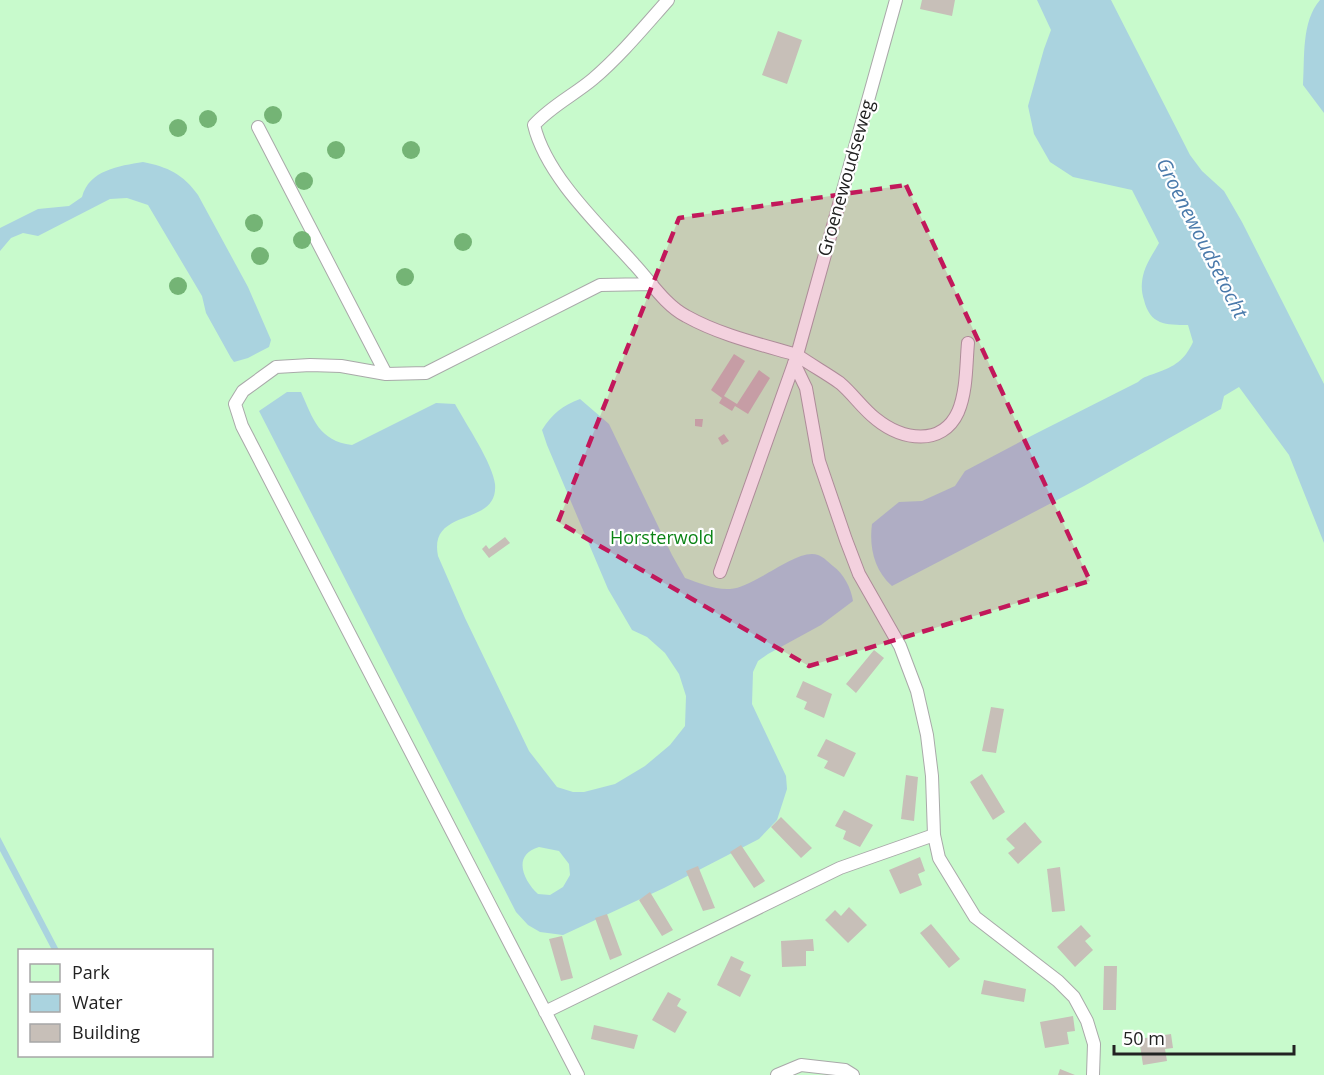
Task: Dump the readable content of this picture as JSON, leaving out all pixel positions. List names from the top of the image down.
{
  "streets": {
    "lane": ["Groenewoudseweg"]
  },
  "water": ["Groenewoudsetocht"],
  "parks": ["Horsterwold"],
  "legend": ["Park", "Water", "Building"],
  "scale_bar": "50 m"
}
